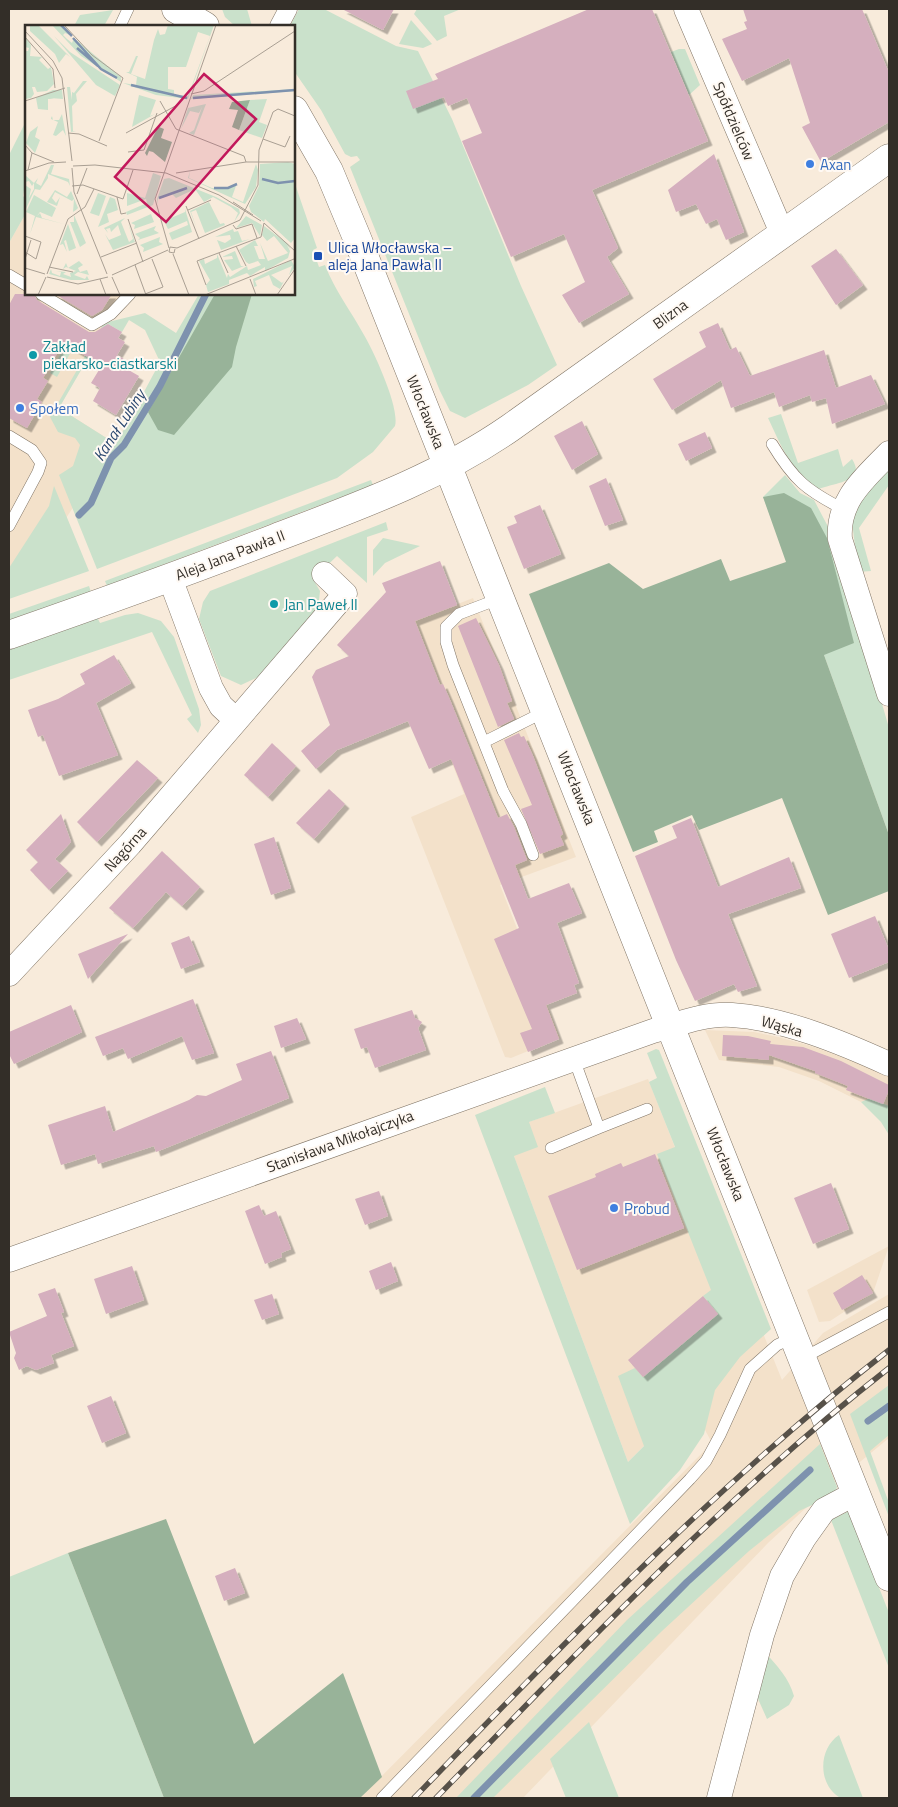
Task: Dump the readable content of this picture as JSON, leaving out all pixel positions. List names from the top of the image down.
{
  "streets": {
    "street": [
      "Spółdzielców",
      "Blizna",
      "Włocławska",
      "Aleja Jana Pawła II",
      "Nagórna",
      "Wąska",
      "Stanisława Mikołajczyka"
    ]
  },
  "crossings": [
    ["Spółdzielców", "Blizna"],
    ["Blizna", "Włocławska"],
    ["Blizna", "Aleja Jana Pawła II"],
    ["Włocławska", "Aleja Jana Pawła II"],
    ["Włocławska", "Wąska"],
    ["Włocławska", "Stanisława Mikołajczyka"],
    ["Wąska", "Stanisława Mikołajczyka"]
  ],
  "water": ["Kanał Lubiny"],
  "places": {
    "other": [
      "Axan",
      "Zakład piekarsko-ciastkarski",
      "Społem",
      "Jan Paweł II",
      "Probud"
    ],
    "transit": ["Ulica Włocławska – aleja Jana Pawła II"]
  }
}
